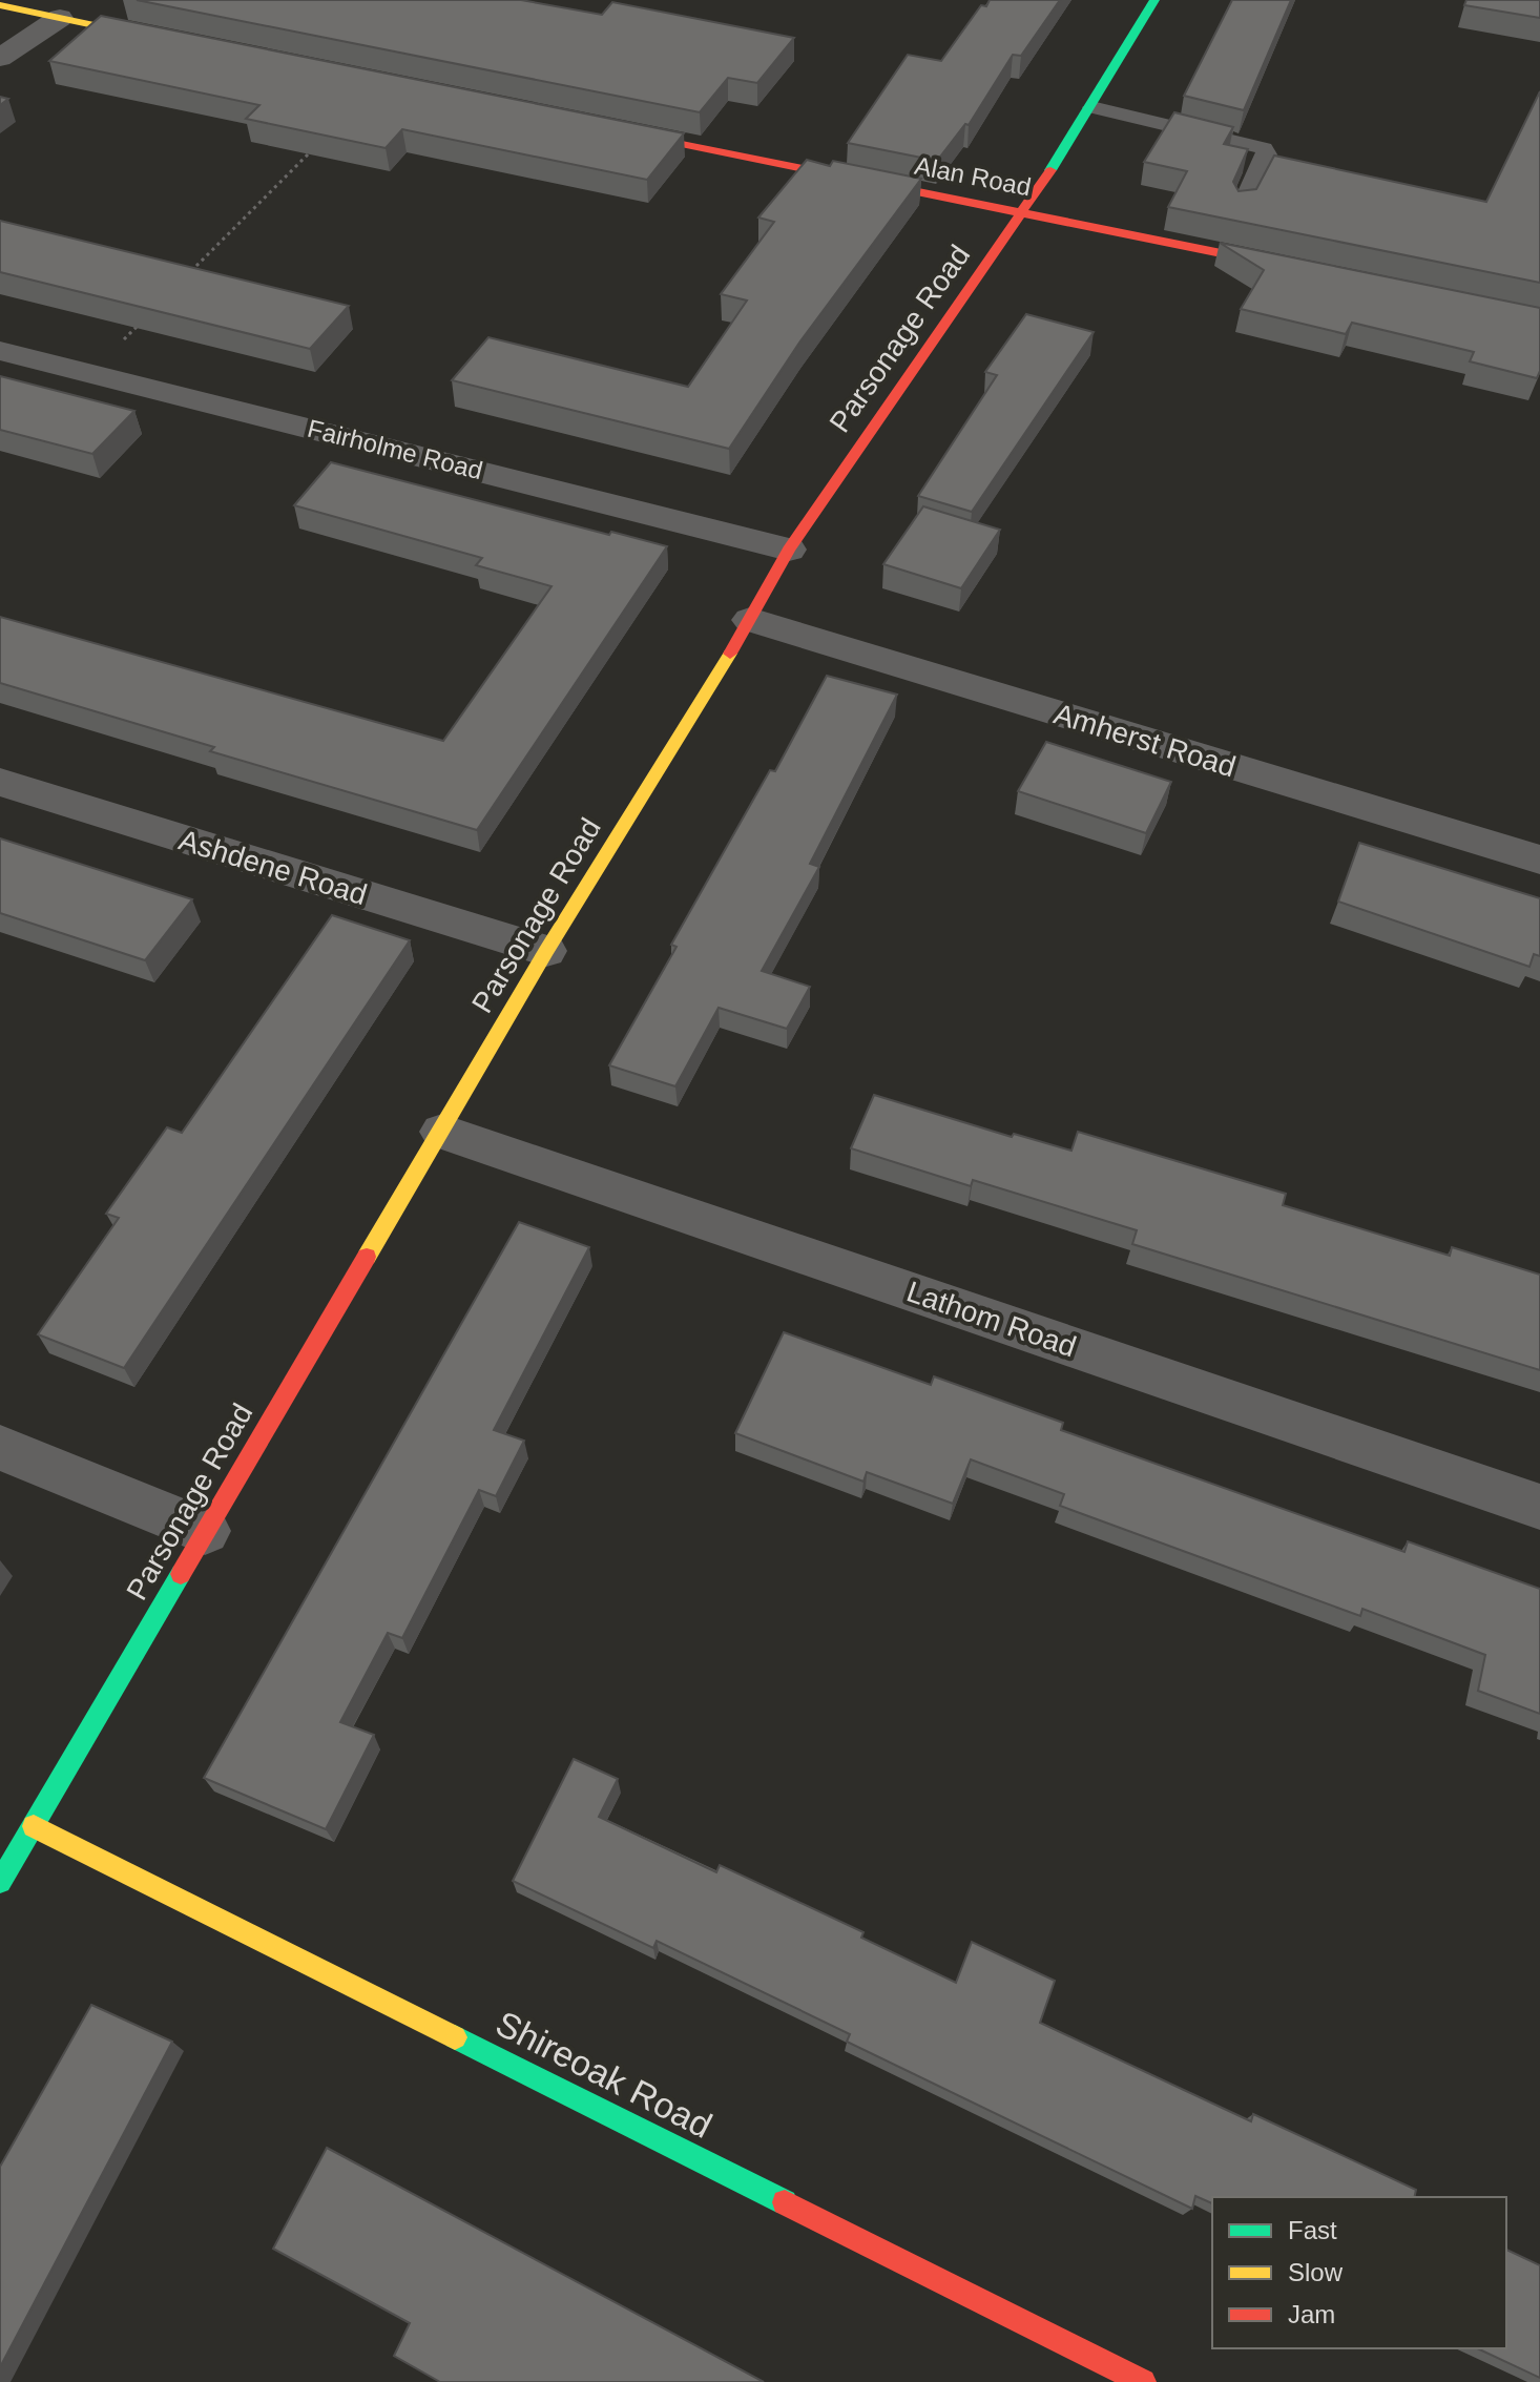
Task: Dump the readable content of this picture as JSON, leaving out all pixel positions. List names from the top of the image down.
{
  "streets": {
    "street": [
      "Alan Road",
      "Parsonage Road",
      "Fairholme Road",
      "Amherst Road",
      "Ashdene Road",
      "Lathom Road",
      "Shireoak Road"
    ]
  },
  "crossings": [
    ["Alan Road", "Parsonage Road"],
    ["Parsonage Road", "Fairholme Road"],
    ["Parsonage Road", "Amherst Road"],
    ["Parsonage Road", "Ashdene Road"],
    ["Parsonage Road", "Lathom Road"],
    ["Parsonage Road", "Shireoak Road"]
  ],
  "legend": ["Fast", "Slow", "Jam"]
}
